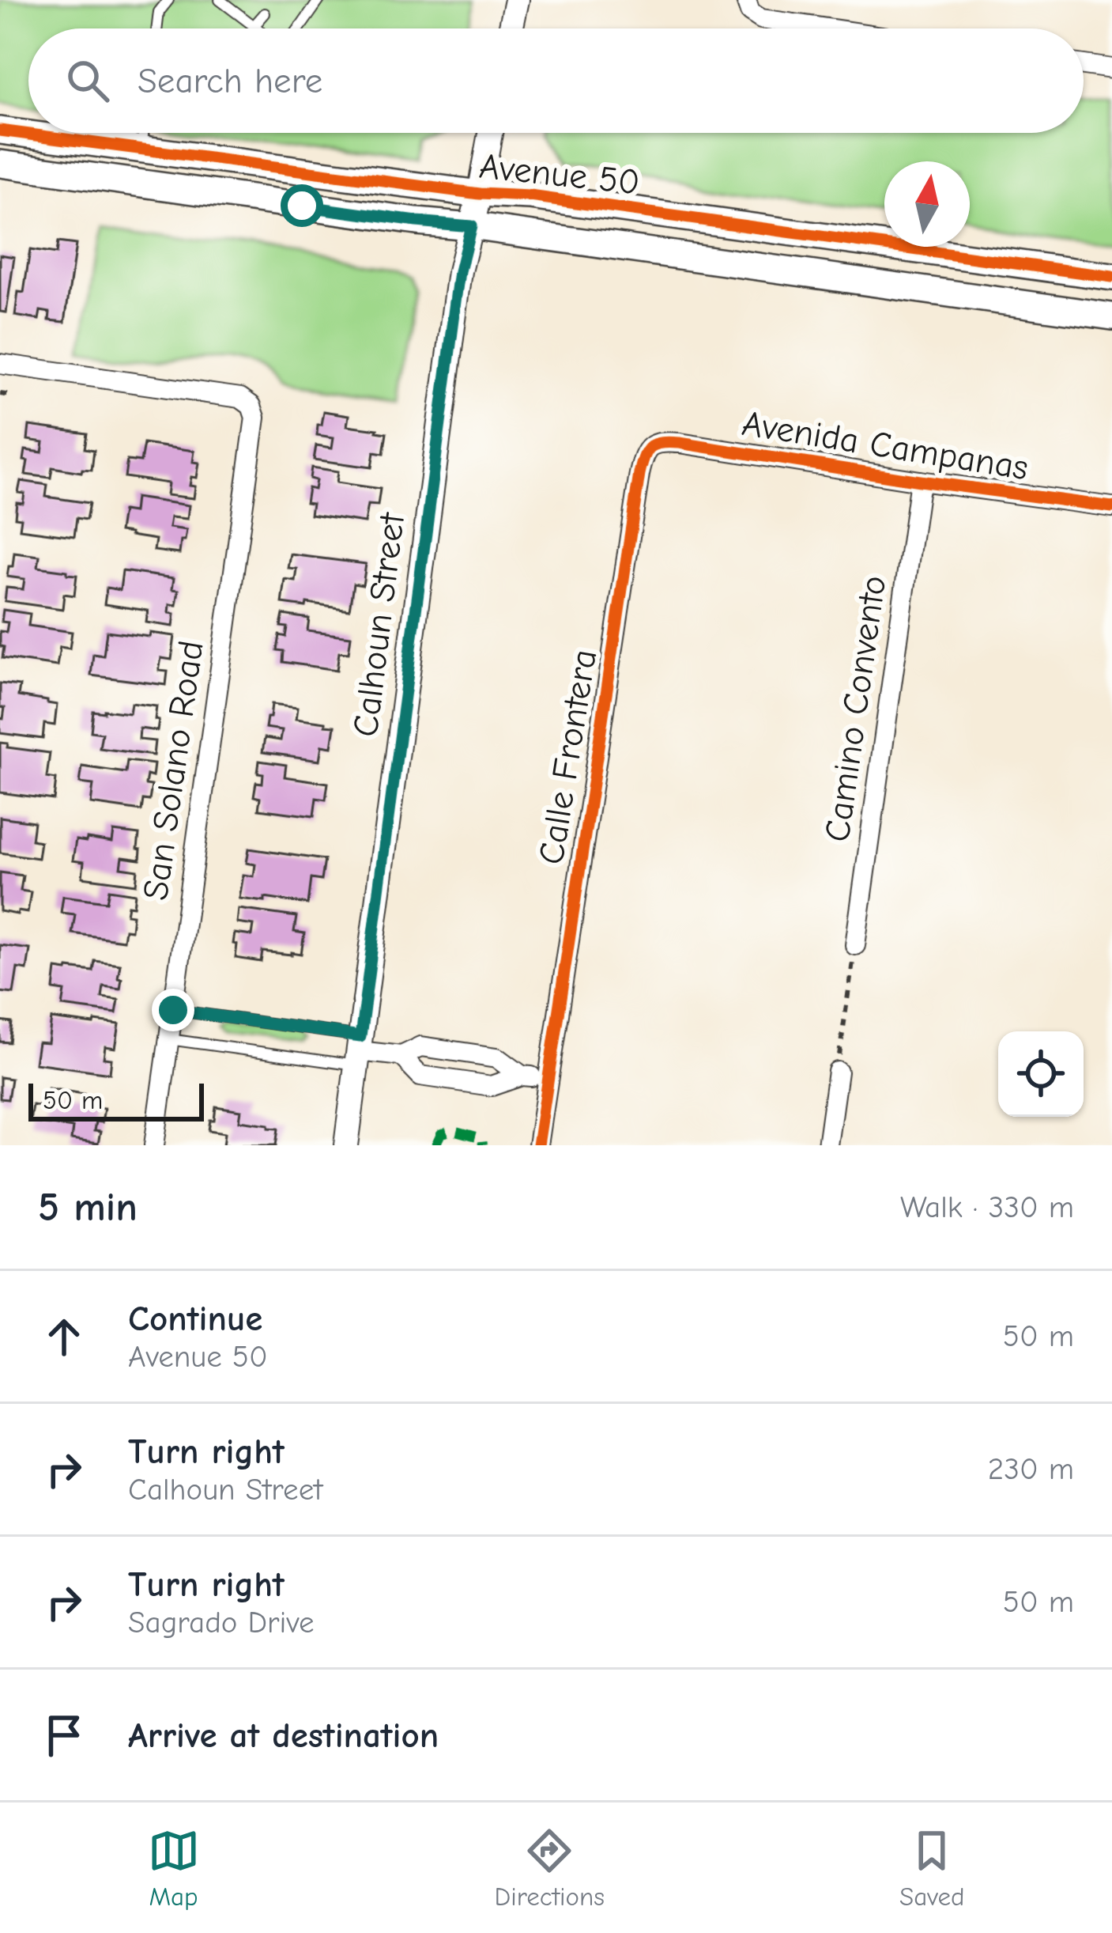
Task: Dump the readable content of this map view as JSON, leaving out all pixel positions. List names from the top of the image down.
{
  "streets": {
    "main road": ["Avenue 50"],
    "street": [
      "Avenida Campanas",
      "Calhoun Street",
      "Camino Convento",
      "Calle Frontera",
      "San Solano Road"
    ]
  },
  "crossings": [
    ["Avenue 50", "Calhoun Street"],
    ["Avenida Campanas", "Camino Convento"],
    ["Avenida Campanas", "Calle Frontera"]
  ],
  "scale_bar": "50 m",
  "north": "top",
  "page": {
    "search": "Search here",
    "scale": "50 m",
    "heading": ["5 min", "Walk · 330 m"],
    "list": [
      ["Continue", "Avenue 50", "50 m"],
      ["Turn right", "Calhoun Street", "230 m"],
      ["Turn right", "Sagrado Drive", "50 m"],
      "Arrive at destination"
    ],
    "nav": ["Map", "Directions", "Saved"]
  }
}
